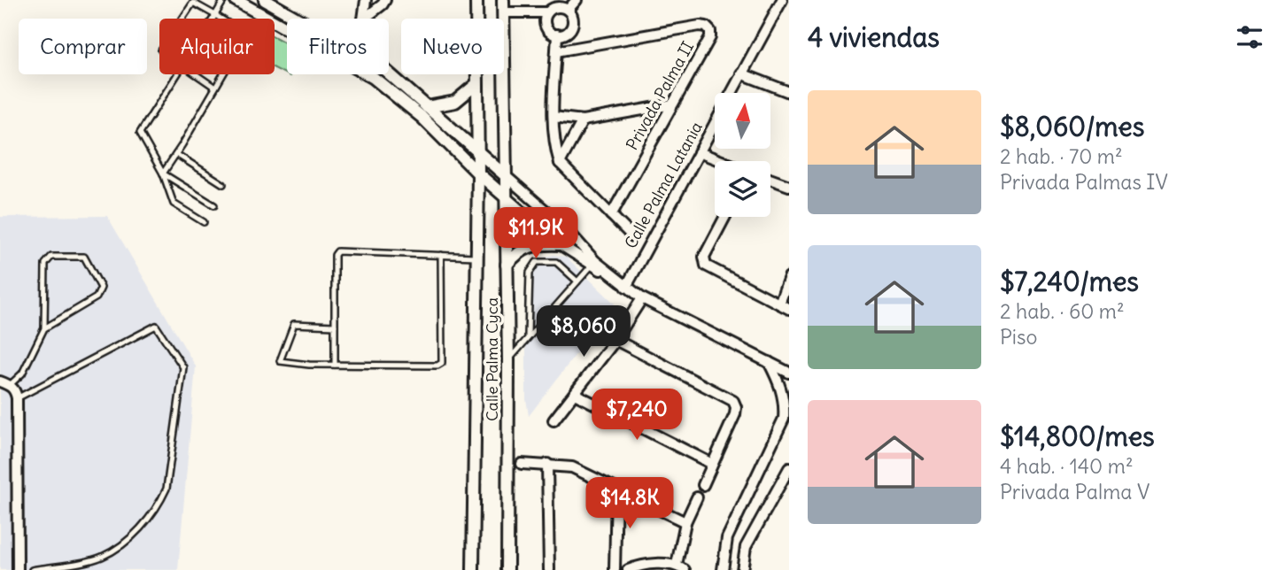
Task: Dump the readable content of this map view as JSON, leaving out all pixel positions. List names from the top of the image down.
{
  "streets": {
    "street": ["Privada Palma II", "Calle Palma Latania", "Calle Palma Cyca"]
  },
  "north": "top",
  "page": {
    "heading": "4 viviendas",
    "chip": [
      "Comprar",
      "Alquilar",
      "Filtros",
      "Nuevo"
    ],
    "list": [
      {
        "name": "$8,060/mes",
        "note": "2 hab. · 70 m² · Privada Palmas IV"
      },
      {
        "name": "$7,240/mes",
        "note": "2 hab. · 60 m² · Piso"
      },
      {
        "name": "$14,800/mes",
        "note": "4 hab. · 140 m² · Privada Palma V"
      }
    ],
    "price": [
      "$11.9K",
      "$8,060",
      "$7,240",
      "$14.8K"
    ]
  }
}
